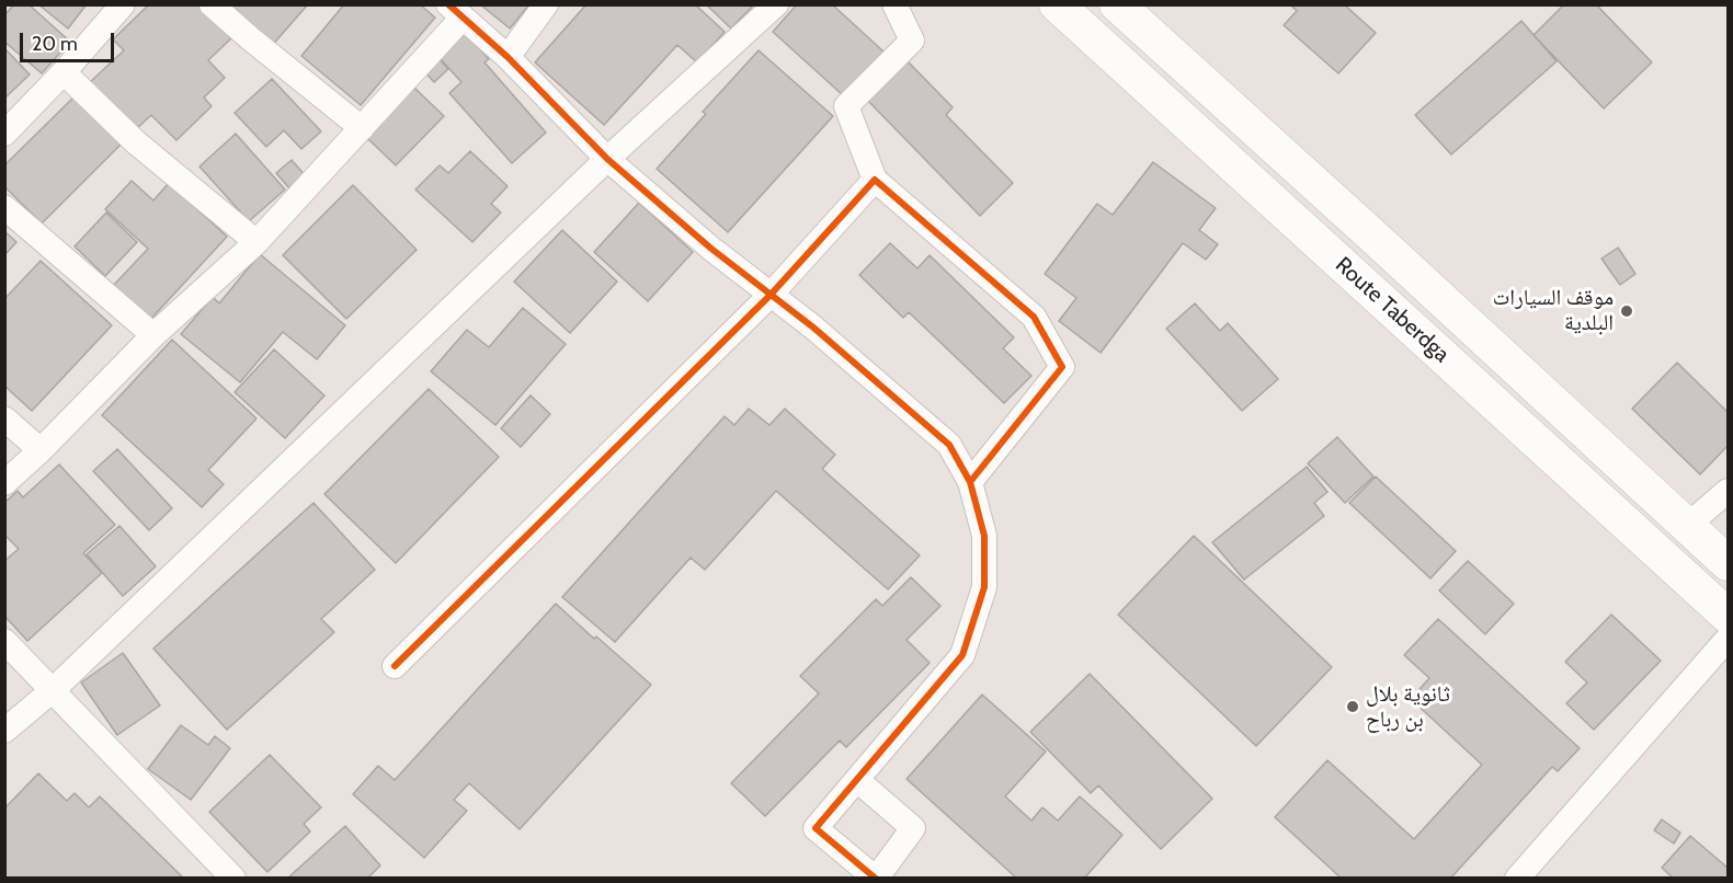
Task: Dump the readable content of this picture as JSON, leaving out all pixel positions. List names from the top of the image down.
{
  "streets": {
    "main road": ["Route Taberdga"]
  },
  "places": ["موقف السيارات البلدية", "ثانوية بلال بن رباح"],
  "scale_bar": "20 m"
}
